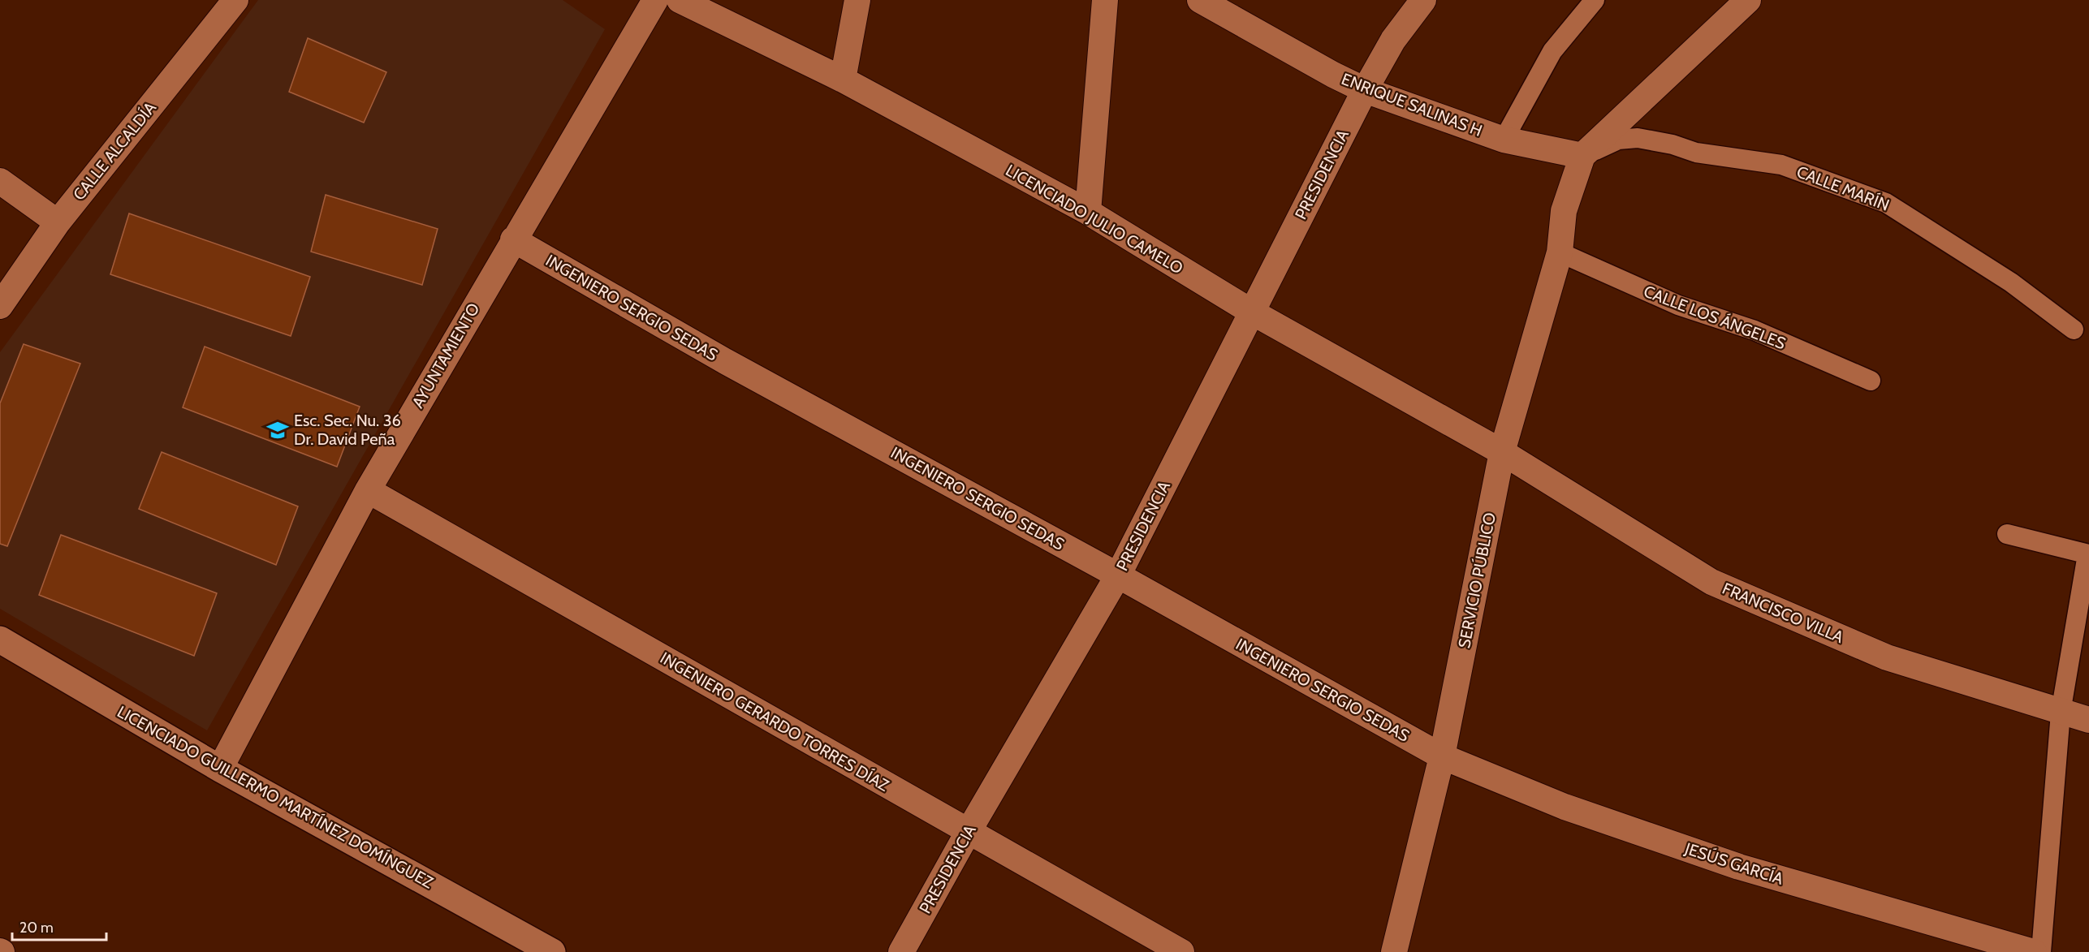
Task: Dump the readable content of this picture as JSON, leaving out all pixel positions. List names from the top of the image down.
{
  "streets": {
    "street": [
      "ENRIQUE SALINAS H",
      "CALLE ALCALDÍA",
      "PRESIDENCIA",
      "CALLE MARÍN",
      "LICENCIADO JULIO CAMELO",
      "INGENIERO SERGIO SEDAS",
      "CALLE LOS ÁNGELES",
      "AYUNTAMIENTO",
      "SERVICIO PÚBLICO",
      "FRANCISCO VILLA",
      "INGENIERO GERARDO TORRES DÍAZ",
      "LICENCIADO GUILLERMO MARTÍNEZ DOMÍNGUEZ",
      "JESÚS GARCÍA"
    ]
  },
  "crossings": [
    ["ENRIQUE SALINAS H", "PRESIDENCIA"],
    ["ENRIQUE SALINAS H", "CALLE MARÍN"],
    ["ENRIQUE SALINAS H", "SERVICIO PÚBLICO"],
    ["PRESIDENCIA", "LICENCIADO JULIO CAMELO"],
    ["PRESIDENCIA", "INGENIERO SERGIO SEDAS"],
    ["PRESIDENCIA", "INGENIERO GERARDO TORRES DÍAZ"],
    ["CALLE MARÍN", "SERVICIO PÚBLICO"],
    ["LICENCIADO JULIO CAMELO", "SERVICIO PÚBLICO"],
    ["LICENCIADO JULIO CAMELO", "FRANCISCO VILLA"],
    ["INGENIERO SERGIO SEDAS", "AYUNTAMIENTO"],
    ["INGENIERO SERGIO SEDAS", "SERVICIO PÚBLICO"],
    ["INGENIERO SERGIO SEDAS", "JESÚS GARCÍA"],
    ["CALLE LOS ÁNGELES", "SERVICIO PÚBLICO"],
    ["AYUNTAMIENTO", "INGENIERO GERARDO TORRES DÍAZ"],
    ["AYUNTAMIENTO", "LICENCIADO GUILLERMO MARTÍNEZ DOMÍNGUEZ"],
    ["SERVICIO PÚBLICO", "FRANCISCO VILLA"],
    ["SERVICIO PÚBLICO", "JESÚS GARCÍA"]
  ],
  "places": {
    "school or university": ["Esc. Sec. Nu. 36 Dr. David Peña"]
  },
  "scale_bar": "20 m"
}
